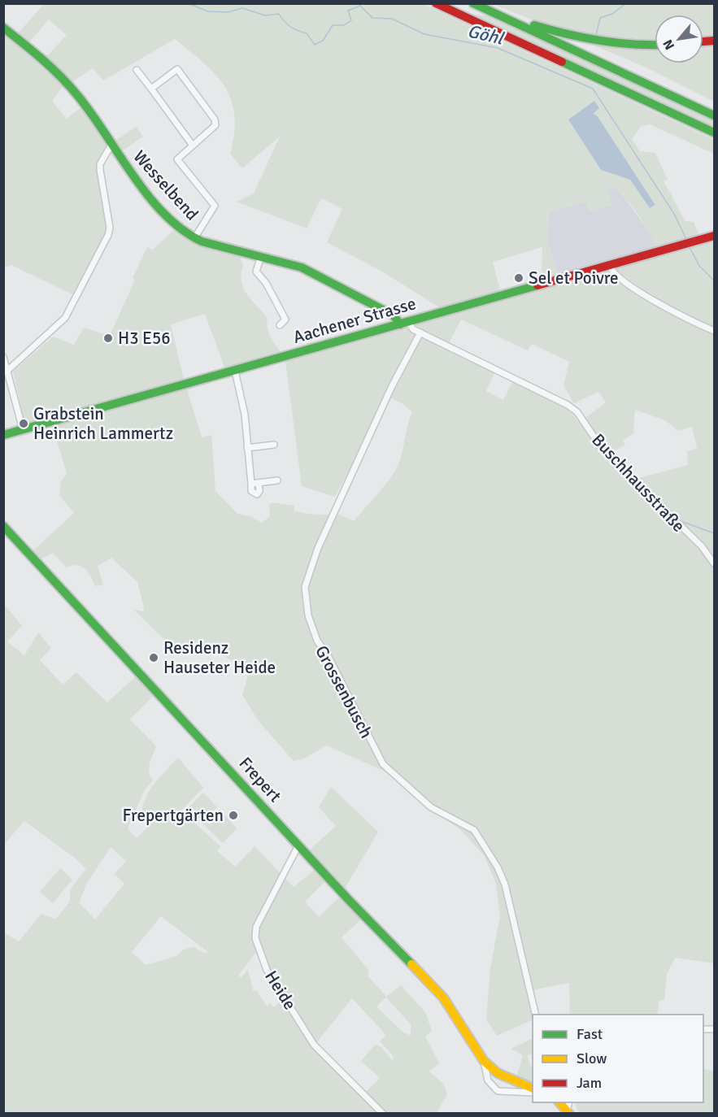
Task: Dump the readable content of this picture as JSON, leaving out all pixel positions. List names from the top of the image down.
{
  "streets": {
    "main road": ["Wesselbend", "Aachener Strasse", "Frepert"],
    "street": ["Buschhausstraße", "Grossenbusch", "Heide"]
  },
  "crossings": [
    ["Wesselbend", "Aachener Strasse"],
    ["Wesselbend", "Buschhausstraße"],
    ["Aachener Strasse", "Buschhausstraße"],
    ["Buschhausstraße", "Grossenbusch"],
    ["Frepert", "Heide"]
  ],
  "water": ["Göhl"],
  "places": [
    "Sel et Poivre",
    "H3 E56",
    "Grabstein Heinrich Lammertz",
    "Residenz Hauseter Heide",
    "Frepertgärten"
  ],
  "legend": ["Fast", "Slow", "Jam"],
  "north": "bottom left"
}
